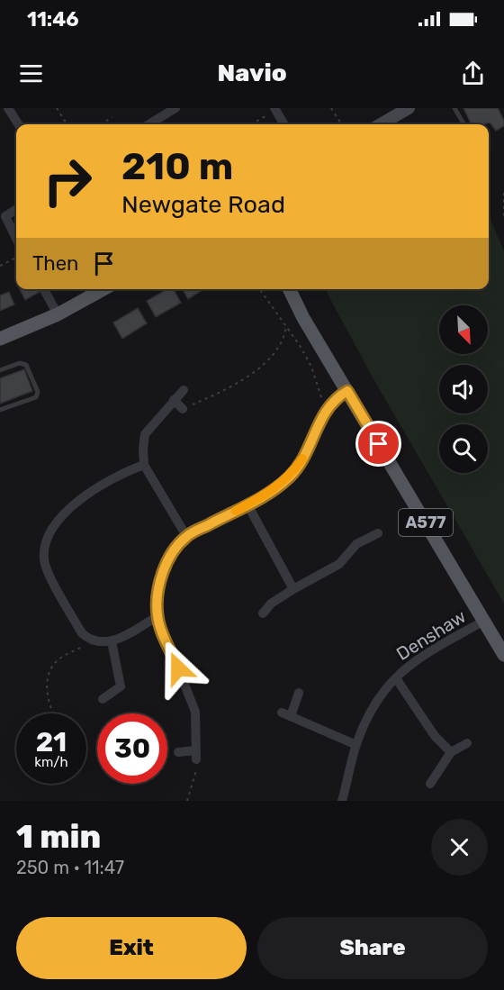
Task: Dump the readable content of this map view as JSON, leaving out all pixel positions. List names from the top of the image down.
{
  "streets": {
    "main road": ["A577"],
    "street": ["Denshaw"]
  },
  "crossings": [
    ["A577", "Denshaw"]
  ],
  "north": "bottom right",
  "page": {
    "status": "11:46",
    "header": "Navio",
    "turn": ["210 m", "Newgate Road"],
    "then": "Then",
    "speed": "21 km/h",
    "limit": "30",
    "heading": ["1 min", "250 m · 11:47"],
    "buttons": ["Exit", "Share"]
  }
}
